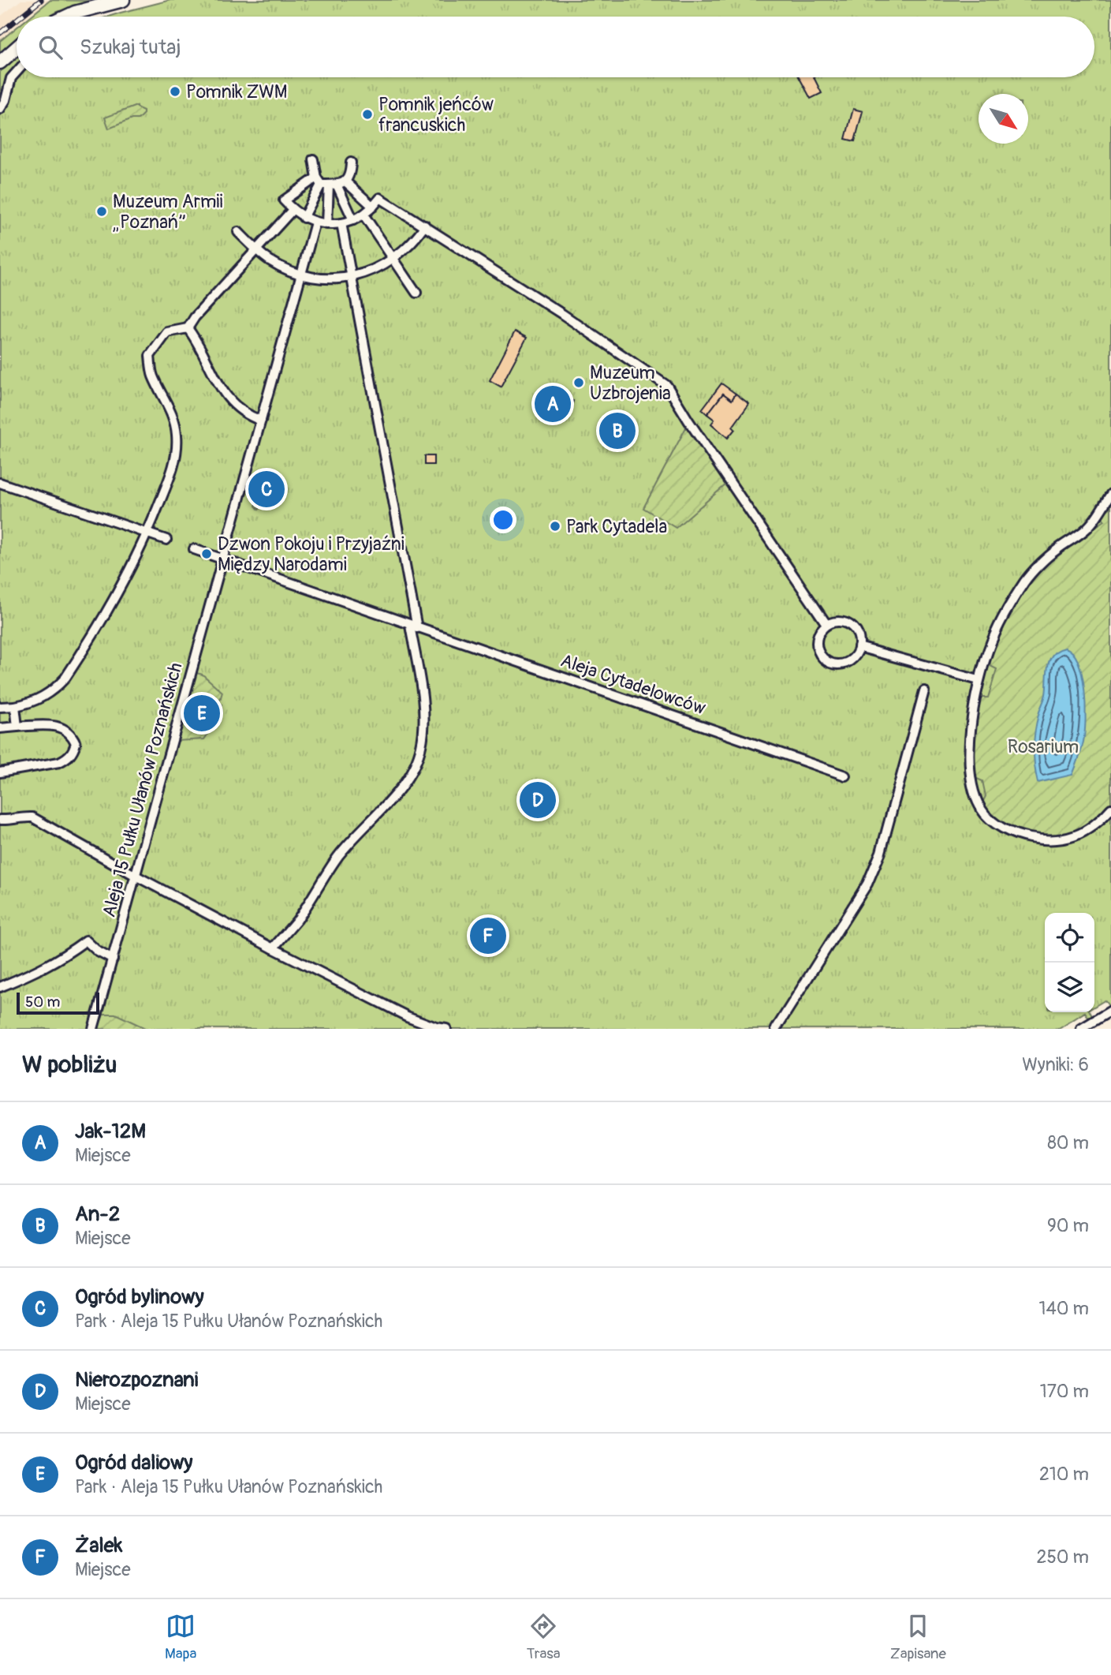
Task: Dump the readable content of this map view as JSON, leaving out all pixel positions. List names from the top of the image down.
{
  "streets": {
    "street": ["Aleja Cytadelowców", "Aleja 15 Pułku Ułanów Poznańskich"]
  },
  "crossings": [
    ["Aleja Cytadelowców", "Aleja 15 Pułku Ułanów Poznańskich"]
  ],
  "parks": ["Rosarium"],
  "places": [
    "Pomnik ZWM",
    "Pomnik jeńców francuskich",
    "Muzeum Armii „Poznań”",
    "Muzeum Uzbrojenia",
    "Park Cytadela",
    "Dzwon Pokoju i Przyjaźni Między Narodami"
  ],
  "scale_bar": "50 m",
  "north": "bottom right",
  "page": {
    "search": "Szukaj tutaj",
    "pins": [
      "A",
      "B",
      "C",
      "E",
      "D",
      "F"
    ],
    "scale": "50 m",
    "heading": ["W pobliżu", "Wyniki: 6"],
    "list": [
      {
        "mark": "A",
        "name": "Jak-12M",
        "note": "Miejsce",
        "value": "80 m"
      },
      {
        "mark": "B",
        "name": "An-2",
        "note": "Miejsce",
        "value": "90 m"
      },
      {
        "mark": "C",
        "name": "Ogród bylinowy",
        "note": "Park · Aleja 15 Pułku Ułanów Poznańskich",
        "value": "140 m"
      },
      {
        "mark": "D",
        "name": "Nierozpoznani",
        "note": "Miejsce",
        "value": "170 m"
      },
      {
        "mark": "E",
        "name": "Ogród daliowy",
        "note": "Park · Aleja 15 Pułku Ułanów Poznańskich",
        "value": "210 m"
      },
      {
        "mark": "F",
        "name": "Żalek",
        "note": "Miejsce",
        "value": "250 m"
      }
    ],
    "nav": ["Mapa", "Trasa", "Zapisane"]
  }
}
